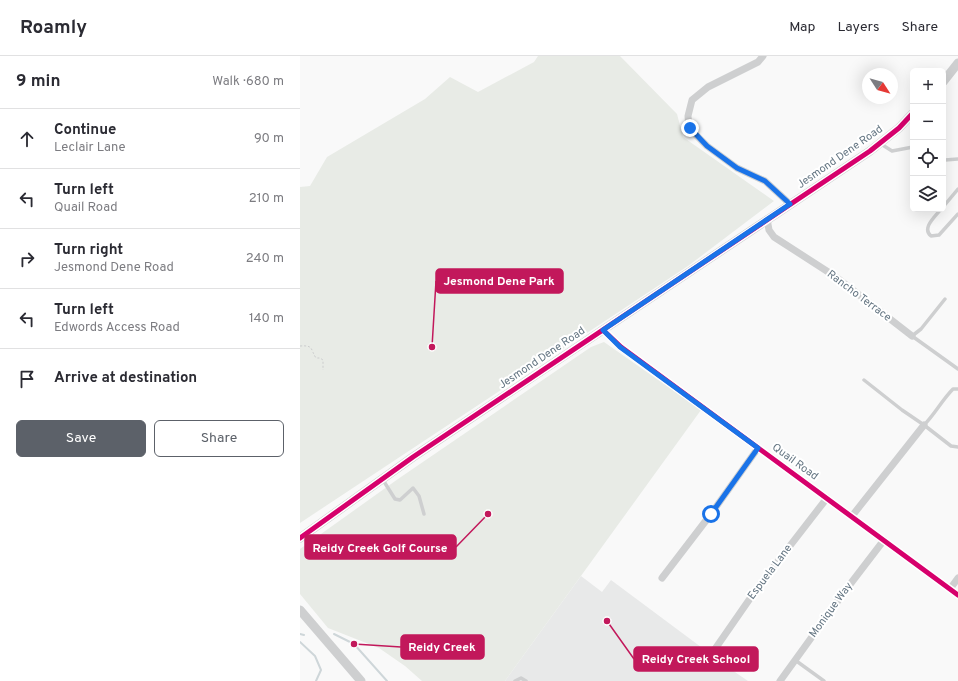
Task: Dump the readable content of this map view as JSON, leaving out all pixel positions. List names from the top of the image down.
{
  "streets": {
    "street": [
      "Jesmond Dene Road",
      "Rancho Terrace",
      "Quail Road",
      "Espuela Lane",
      "Monique Way"
    ]
  },
  "crossings": [
    ["Jesmond Dene Road", "Rancho Terrace"],
    ["Jesmond Dene Road", "Quail Road"],
    ["Quail Road", "Espuela Lane"],
    ["Quail Road", "Monique Way"]
  ],
  "places": [
    "Jesmond Dene Park",
    "Reidy Creek Golf Course",
    "Reidy Creek School",
    "Reidy Creek"
  ],
  "north": "bottom right",
  "page": {
    "header": "Roamly",
    "nav": ["Map", "Layers", "Share"],
    "heading": ["9 min", "Walk · 680 m"],
    "map_buttons": ["+", "−"],
    "list": [
      ["Continue", "Leclair Lane", "90 m"],
      ["Turn left", "Quail Road", "210 m"],
      ["Turn right", "Jesmond Dene Road", "240 m"],
      ["Turn left", "Edwords Access Road", "140 m"],
      "Arrive at destination"
    ],
    "buttons": ["Save", "Share"]
  }
}
